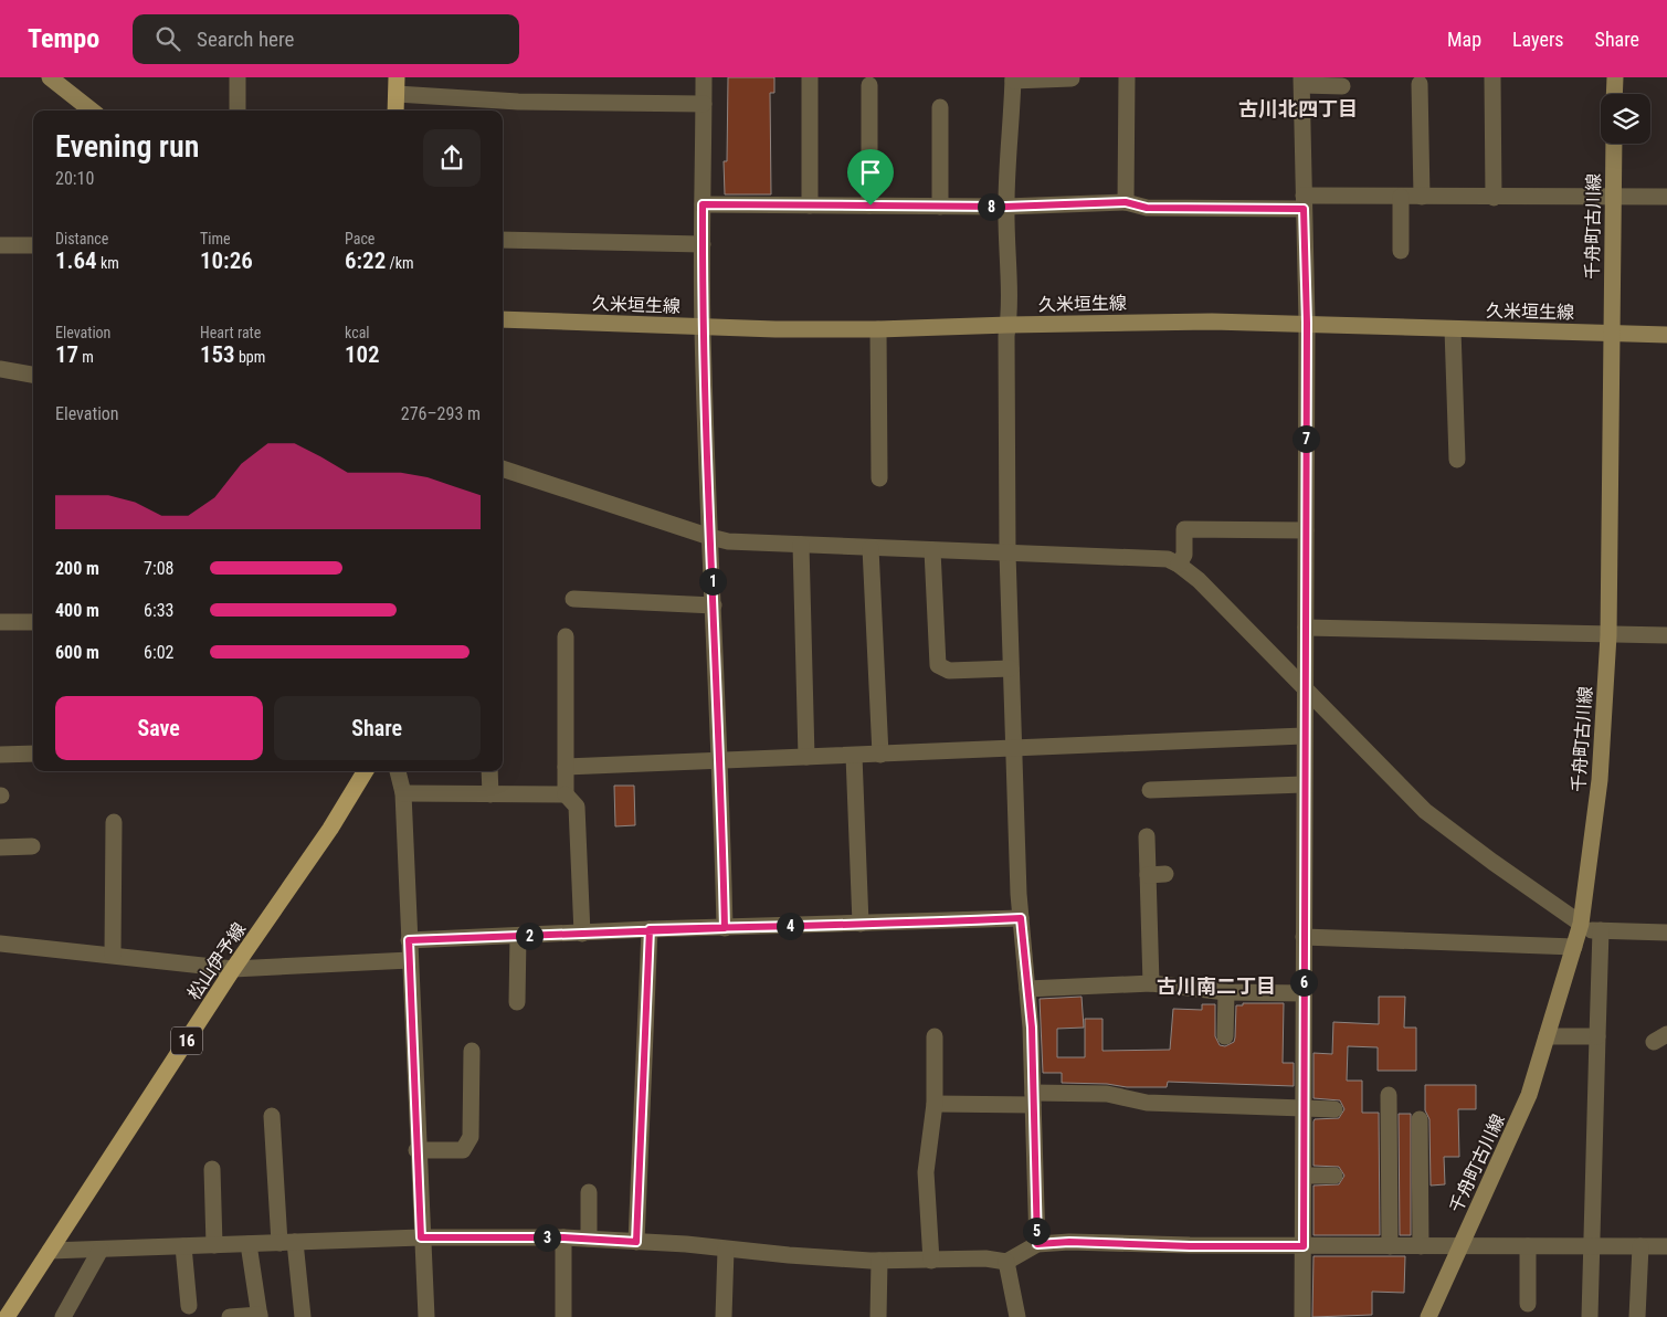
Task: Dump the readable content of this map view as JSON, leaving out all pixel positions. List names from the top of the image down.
{
  "streets": {
    "main road": ["松山伊予線", "16"],
    "street": ["千舟町古川線", "久米垣生線"]
  },
  "crossings": [
    ["千舟町古川線", "久米垣生線"]
  ],
  "districts": ["古川北四丁目", "古川南二丁目"],
  "page": {
    "header": "Tempo",
    "search": "Search here",
    "nav": ["Map", "Layers", "Share"],
    "heading": ["Evening run", "20:10"],
    "pins": [
      "8",
      "7",
      "1",
      "4",
      "2",
      "6",
      "5",
      "3"
    ],
    "stats": [
      ["Distance", "1.64 km"],
      ["Time", "10:26"],
      ["Pace", "6:22 /km"],
      ["Elevation", "17 m"],
      ["Heart rate", "153 bpm"],
      ["kcal", "102"]
    ],
    "chart": ["Elevation", "276–293 m"],
    "list": [
      {
        "name": "200 m",
        "note": "7:08"
      },
      {
        "name": "400 m",
        "note": "6:33"
      },
      {
        "name": "600 m",
        "note": "6:02"
      }
    ],
    "buttons": ["Save", "Share"]
  }
}
